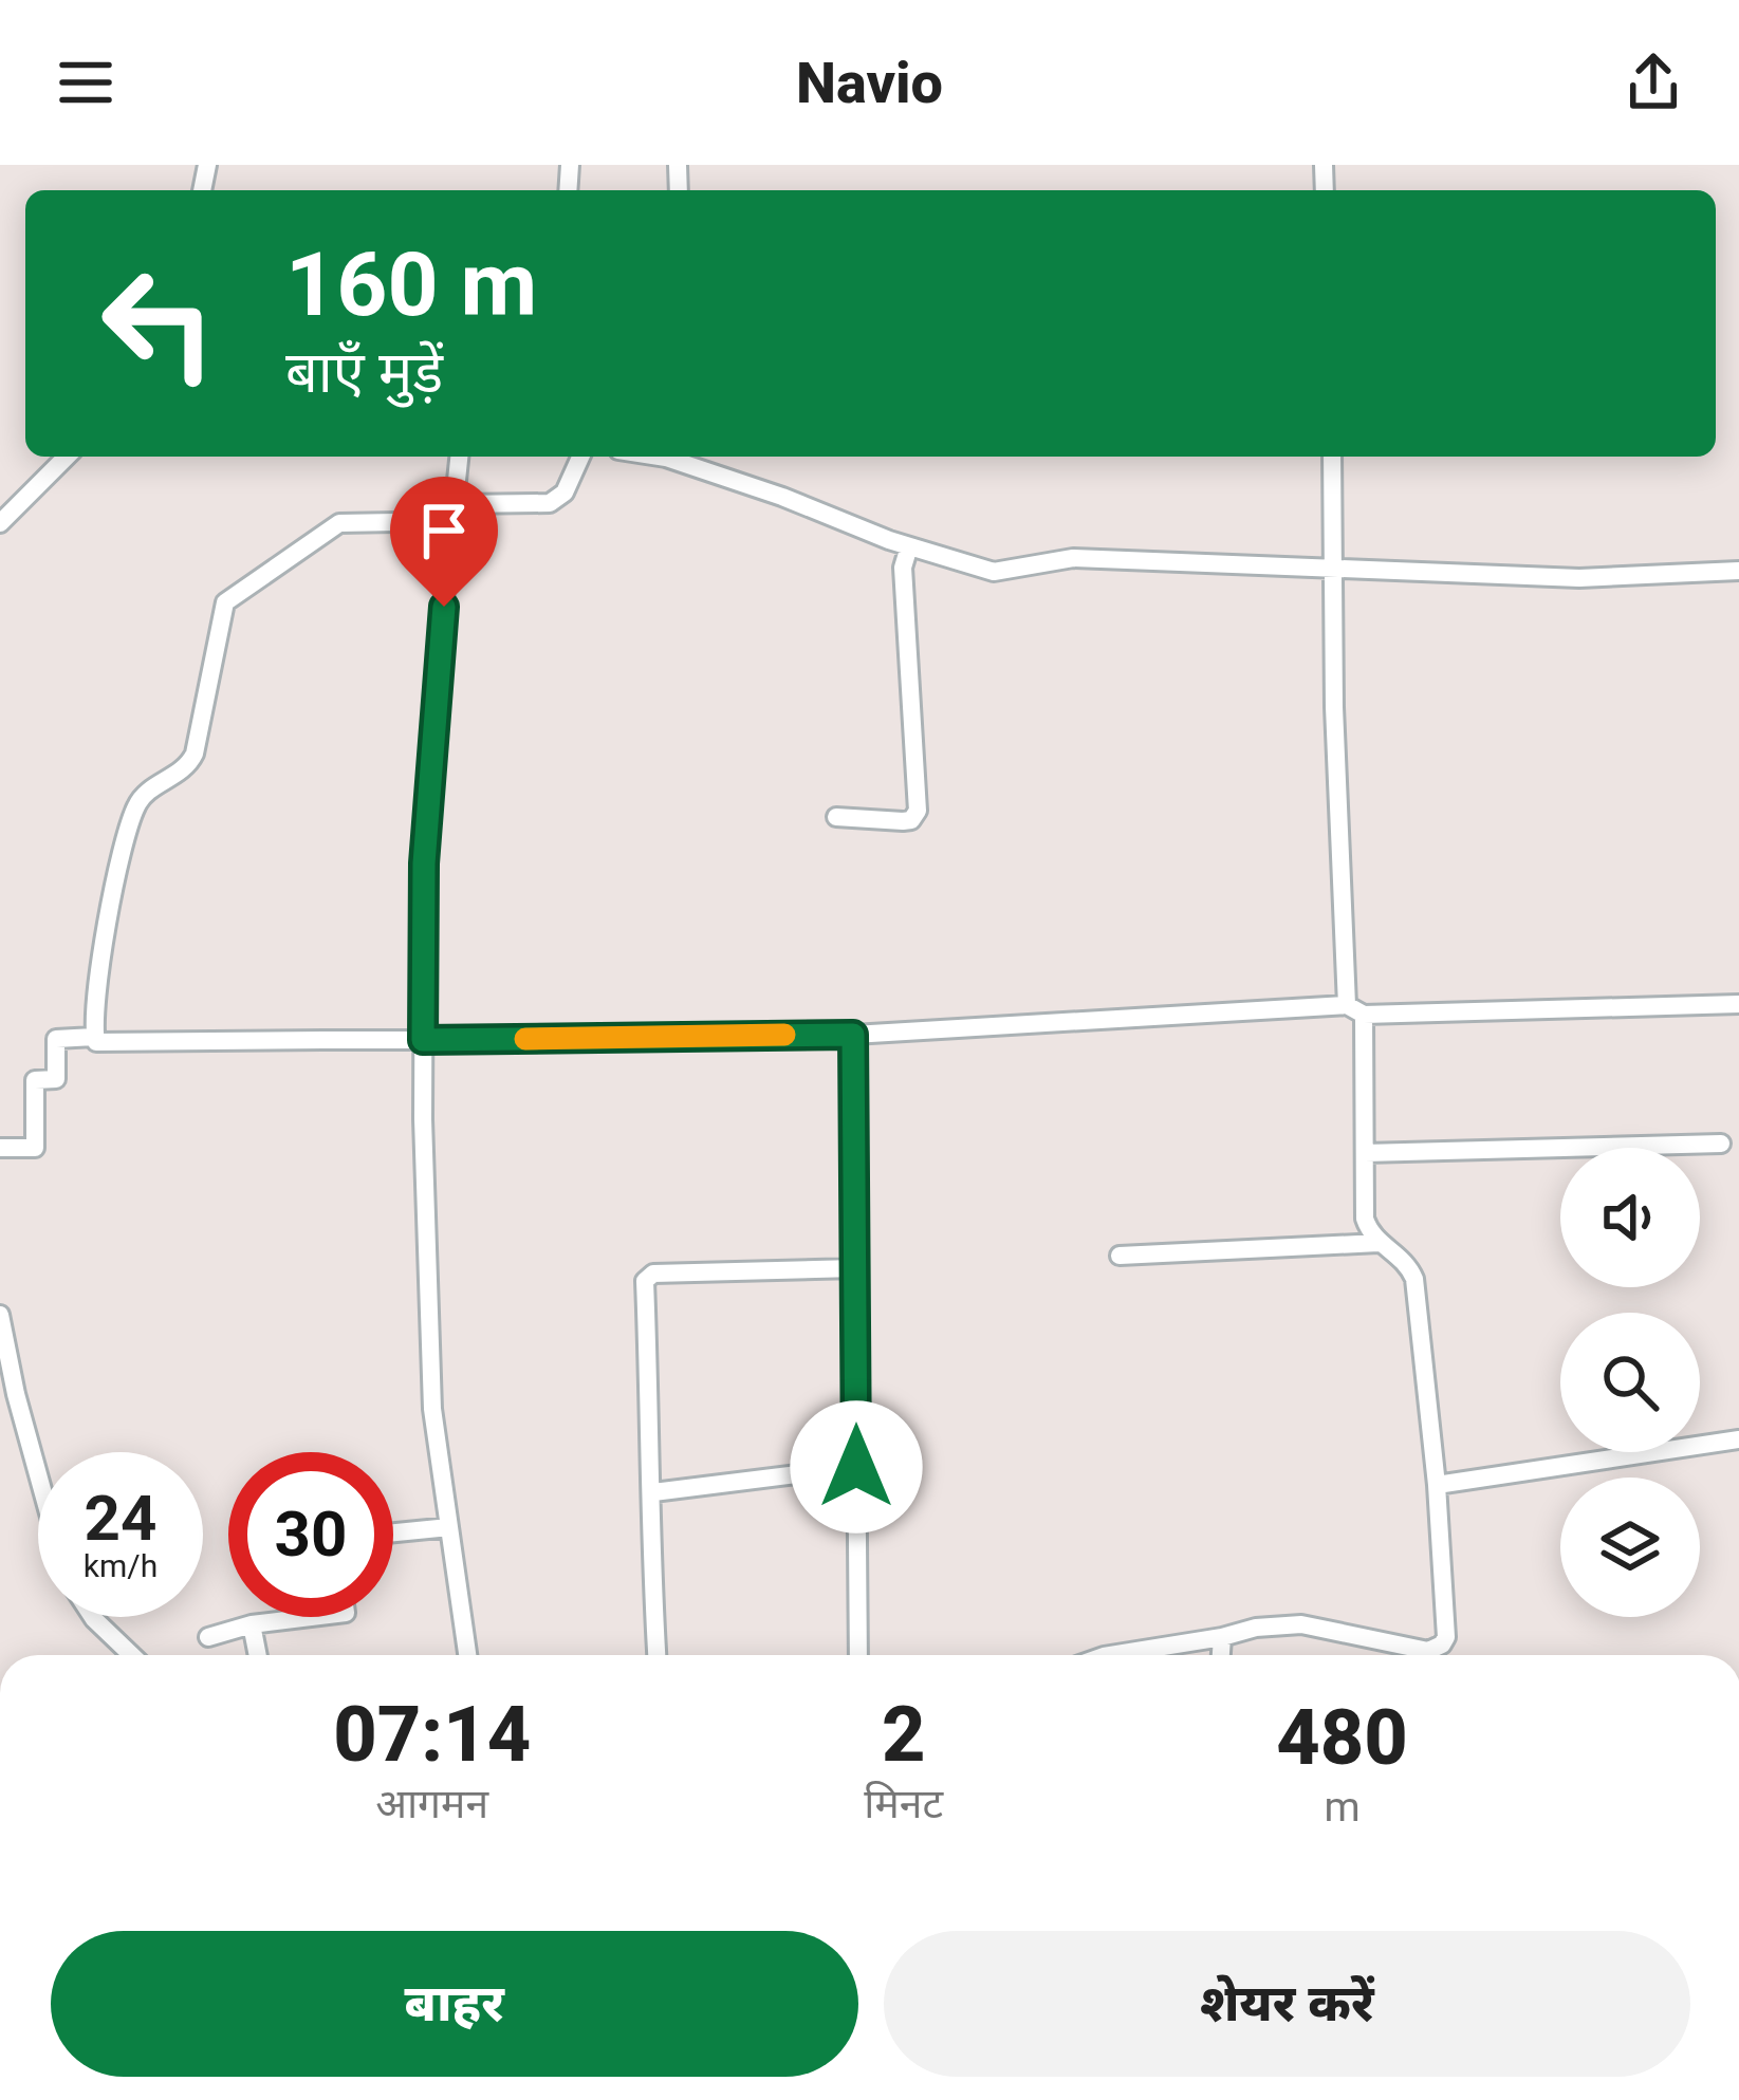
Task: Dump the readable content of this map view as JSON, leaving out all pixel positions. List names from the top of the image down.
{
  "page": {
    "header": "Navio",
    "turn": ["160 m", "बाएँ मुड़ें"],
    "speed": "24 km/h",
    "limit": "30",
    "eta": [
      "07:14",
      "आगमन",
      "2",
      "मिनट",
      "480",
      "m"
    ],
    "buttons": ["बाहर", "शेयर करें"]
  }
}
